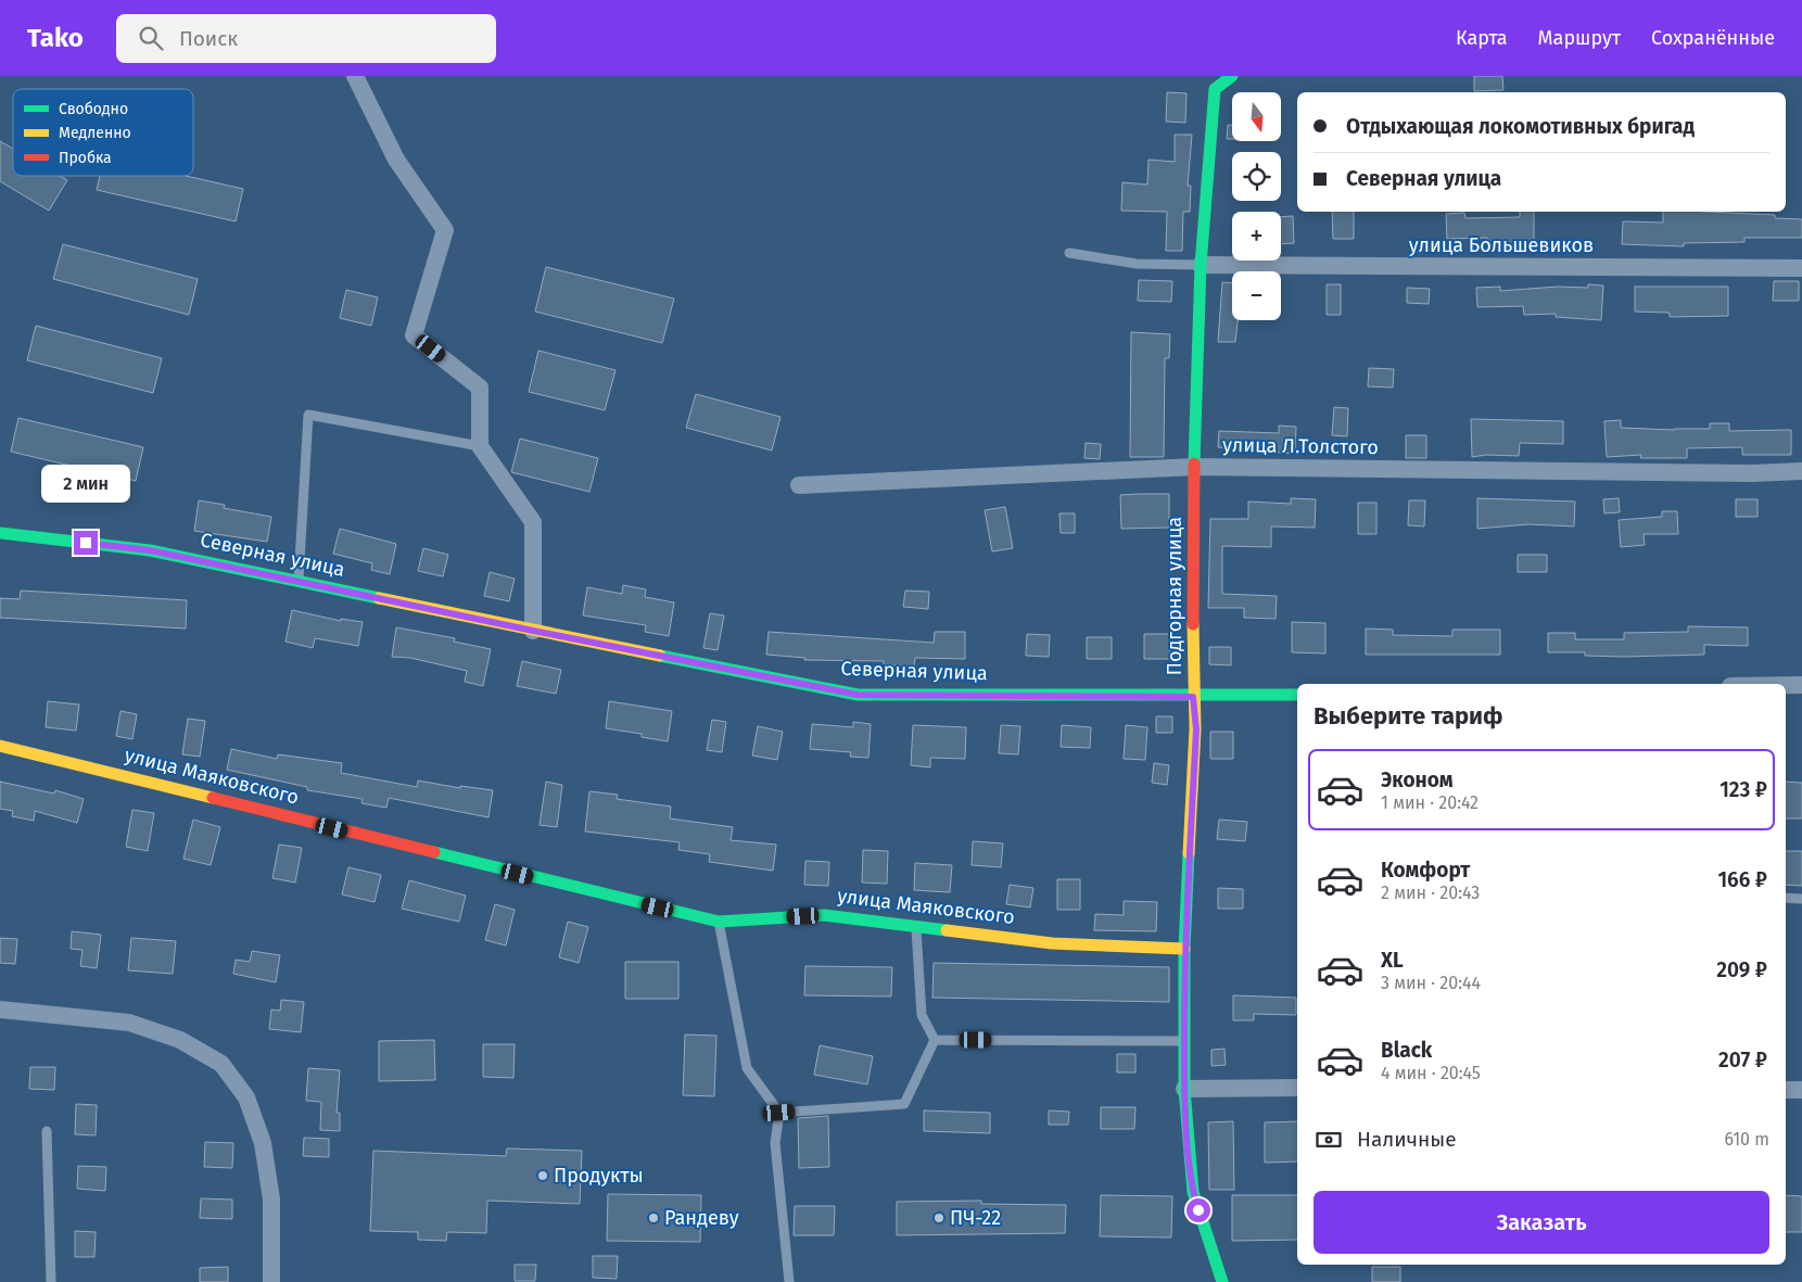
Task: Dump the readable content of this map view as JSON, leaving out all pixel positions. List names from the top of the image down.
{
  "streets": {
    "street": [
      "улица Большевиков",
      "улица Л.Толстого",
      "Северная улица",
      "Подгорная улица",
      "улица Маяковского"
    ]
  },
  "crossings": [
    ["улица Большевиков", "Подгорная улица"],
    ["улица Л.Толстого", "Подгорная улица"],
    ["Северная улица", "Подгорная улица"],
    ["Подгорная улица", "улица Маяковского"]
  ],
  "places": ["Продукты", "Рандеву", "ПЧ-22"],
  "legend": ["Свободно", "Медленно", "Пробка"],
  "north": "bottom",
  "page": {
    "header": "Tako",
    "search": "Поиск",
    "nav": ["Карта", "Маршрут", "Сохранённые"],
    "map_buttons": ["+", "−"],
    "banner": ["Отдыхающая локомотивных бригад", "Северная улица"],
    "bubble": "2 мин",
    "heading": "Выберите тариф",
    "list": [
      {
        "name": "Эконом",
        "note": "1 мин · 20:42",
        "value": "123 ₽"
      },
      {
        "name": "Комфорт",
        "note": "2 мин · 20:43",
        "value": "166 ₽"
      },
      {
        "name": "XL",
        "note": "3 мин · 20:44",
        "value": "209 ₽"
      },
      {
        "name": "Black",
        "note": "4 мин · 20:45",
        "value": "207 ₽"
      }
    ],
    "pay": ["Наличные", "610 m"],
    "buttons": "Заказать"
  }
}
